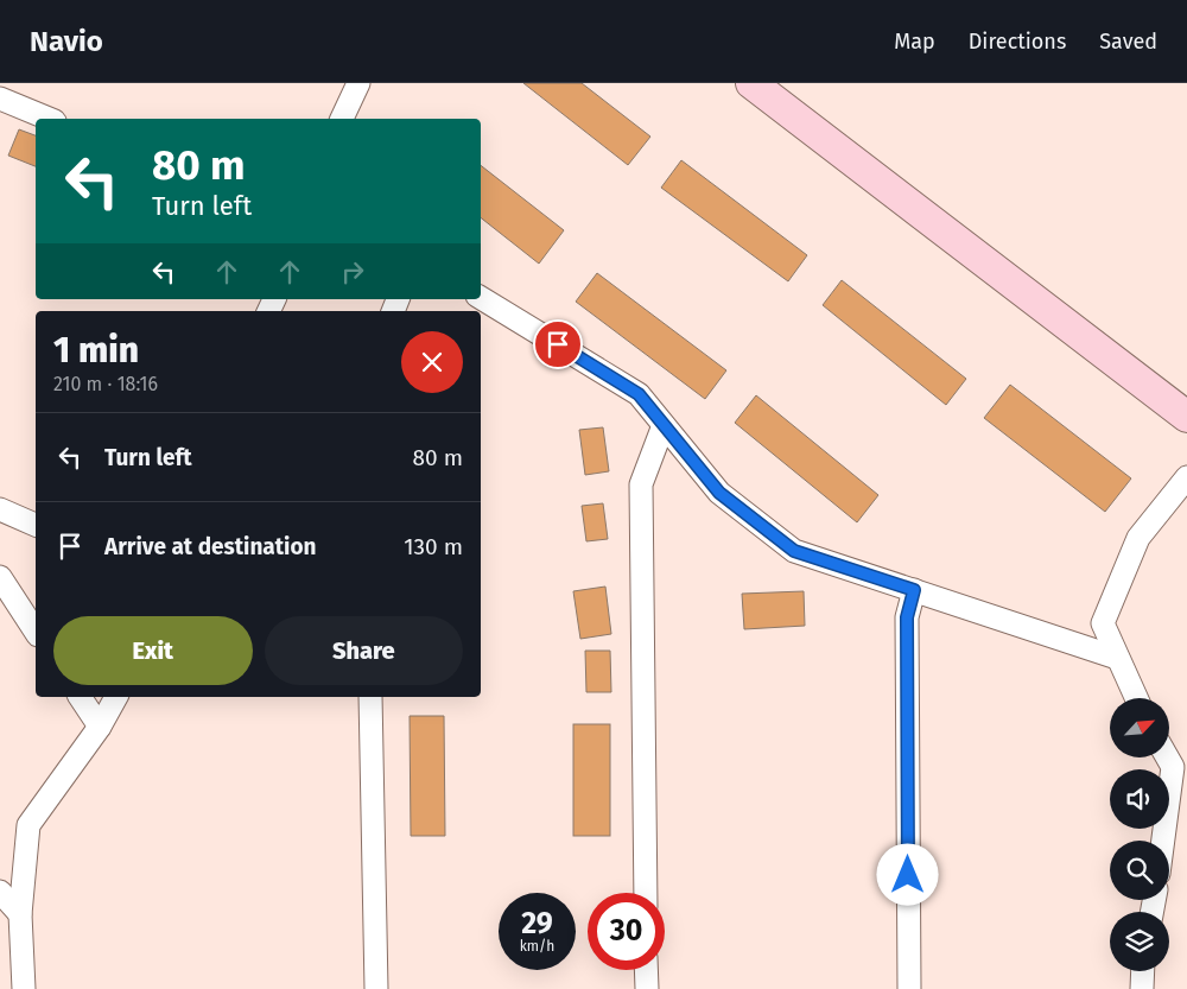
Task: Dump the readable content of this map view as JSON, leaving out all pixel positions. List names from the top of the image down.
{
  "north": "top right",
  "page": {
    "header": "Navio",
    "nav": ["Map", "Directions", "Saved"],
    "turn": ["80 m", "Turn left"],
    "heading": ["1 min", "210 m · 18:16"],
    "list": [
      {
        "name": "Turn left",
        "value": "80 m"
      },
      {
        "name": "Arrive at destination",
        "value": "130 m"
      }
    ],
    "buttons": ["Exit", "Share"],
    "speed": "29 km/h",
    "limit": "30"
  }
}
